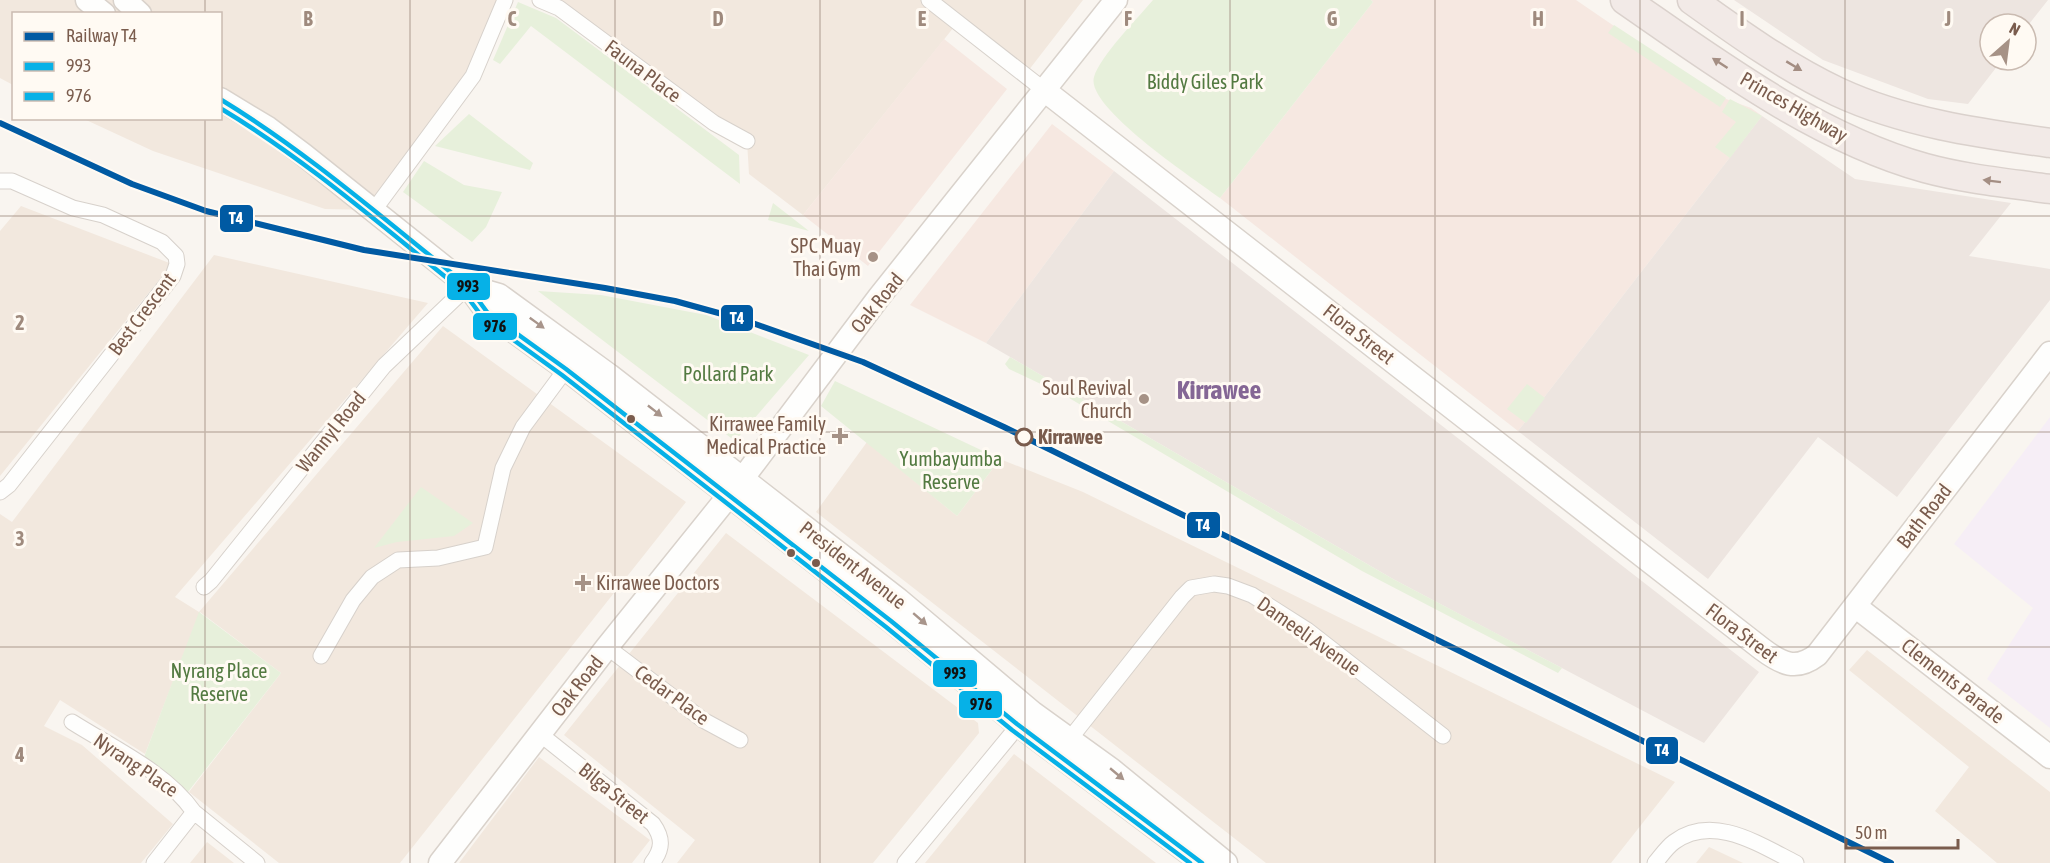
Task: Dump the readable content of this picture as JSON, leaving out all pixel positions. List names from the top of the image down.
{
  "streets": {
    "highway": ["Princes Highway"],
    "street": [
      "Fauna Place",
      "Oak Road",
      "Best Crescent",
      "Flora Street",
      "Wannyl Road",
      "Bath Road",
      "President Avenue",
      "Dameeli Avenue",
      "Clements Parade",
      "Cedar Place",
      "Nyrang Place",
      "Bilga Street"
    ]
  },
  "crossings": [
    ["Oak Road", "Flora Street"],
    ["Oak Road", "President Avenue"],
    ["Oak Road", "Cedar Place"],
    ["Oak Road", "Bilga Street"],
    ["Flora Street", "Bath Road"],
    ["Wannyl Road", "President Avenue"],
    ["Bath Road", "Clements Parade"],
    ["President Avenue", "Dameeli Avenue"]
  ],
  "districts": ["Kirrawee"],
  "parks": [
    "Biddy Giles Park",
    "Pollard Park",
    "Yumbayumba Reserve",
    "Nyrang Place Reserve"
  ],
  "places": {
    "other": ["SPC Muay Thai Gym", "Soul Revival Church", "Kirrawee"],
    "health": ["Kirrawee Family Medical Practice", "Kirrawee Doctors"]
  },
  "lines": ["transit line 993", "transit line 976", "rail line T4"],
  "legend": ["Railway T4", "993", "976"],
  "scale_bar": "50 m",
  "north": "top right",
  "grid": {
    "columns": [
      "B",
      "C",
      "D",
      "E",
      "F",
      "G",
      "H",
      "I",
      "J"
    ],
    "rows": ["2", "3", "4"]
  }
}
